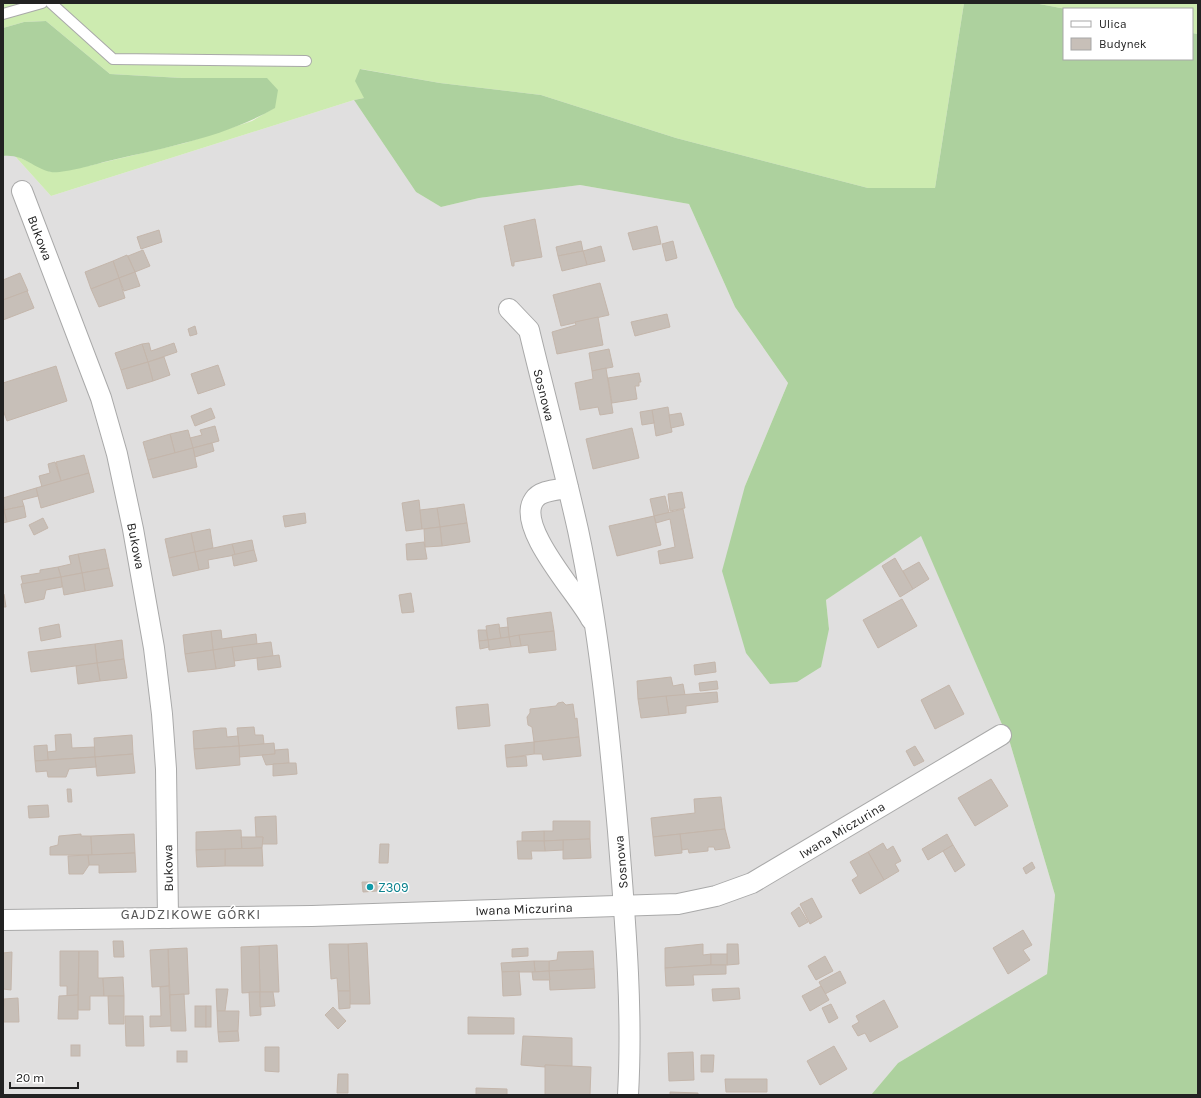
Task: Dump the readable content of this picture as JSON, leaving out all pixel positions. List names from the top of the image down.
{
  "streets": {
    "street": ["Bukowa", "Sosnowa", "Iwana Miczurina"]
  },
  "crossings": [
    ["Bukowa", "Iwana Miczurina"],
    ["Sosnowa", "Iwana Miczurina"]
  ],
  "districts": ["GAJDZIKOWE GÓRKI"],
  "places": ["Z309"],
  "legend": ["Ulica", "Budynek"],
  "scale_bar": "20 m"
}
